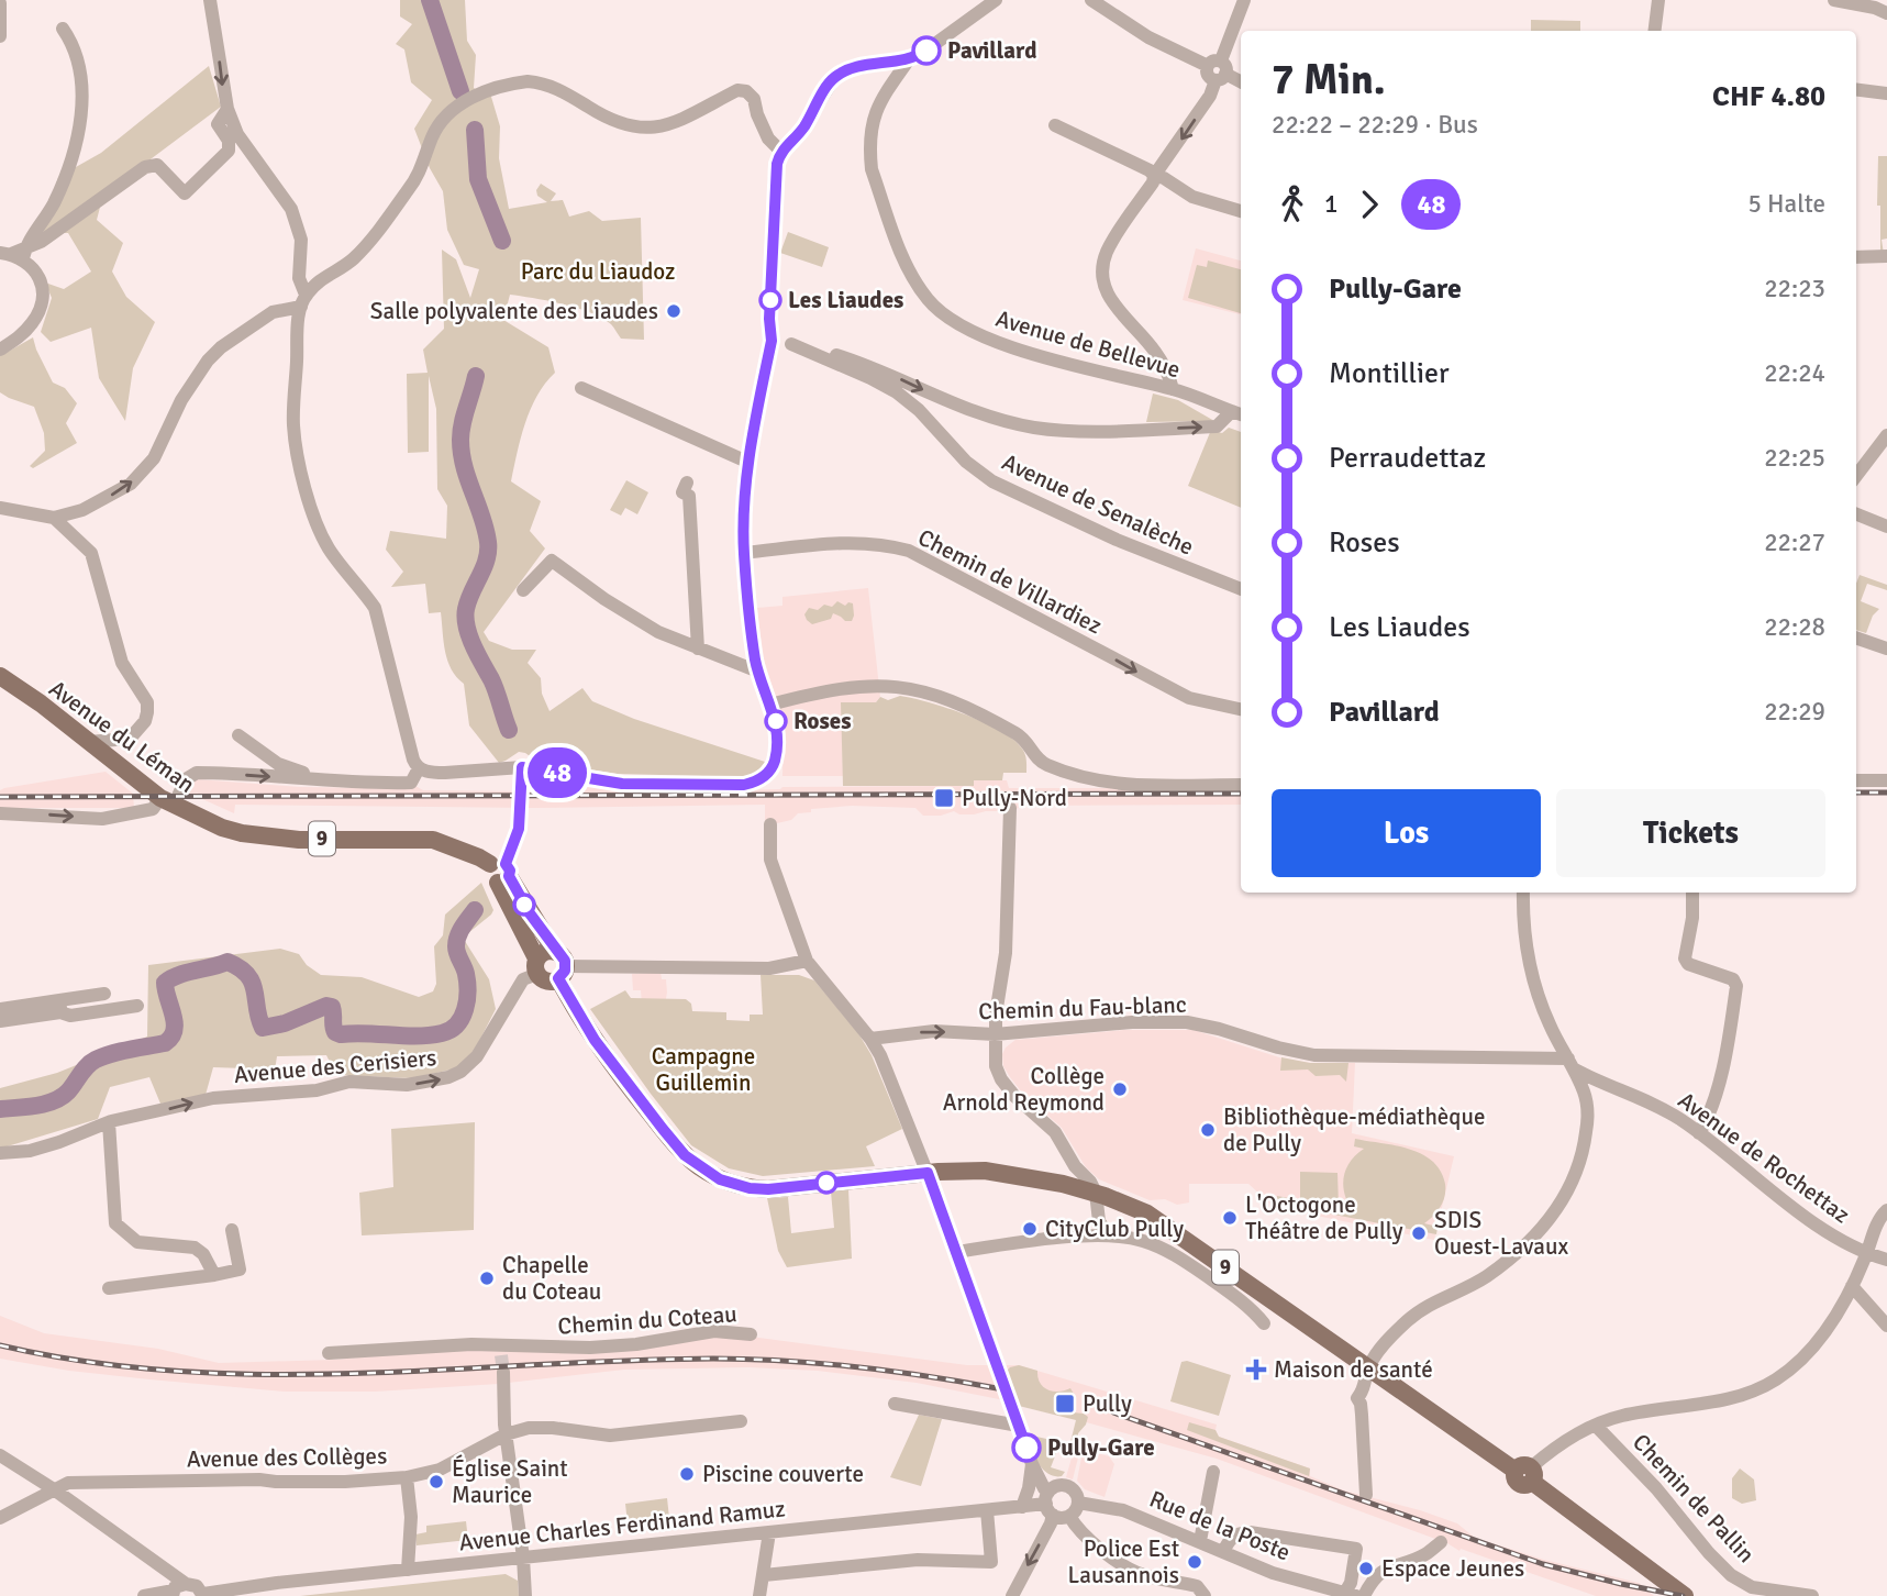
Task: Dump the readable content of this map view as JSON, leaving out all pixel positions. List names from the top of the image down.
{
  "streets": {
    "main road": ["Avenue du Léman", "9"],
    "street": [
      "Avenue de Bellevue",
      "Avenue de Senalèche",
      "Chemin de Villardiez",
      "Chemin du Fau-blanc",
      "Avenue des Cerisiers",
      "Avenue de Rochettaz",
      "Chemin du Coteau",
      "Avenue des Collèges",
      "Chemin de Pallin",
      "Avenue Charles Ferdinand Ramuz",
      "Rue de la Poste"
    ]
  },
  "crossings": [
    ["Avenue du Léman", "9"],
    ["Chemin du Fau-blanc", "Avenue de Rochettaz"],
    ["Avenue Charles Ferdinand Ramuz", "Rue de la Poste"]
  ],
  "one_way": ["Avenue des Cerisiers"],
  "parks": ["Parc du Liaudoz", "Campagne Guillemin"],
  "places": {
    "other": [
      "Pavillard",
      "Les Liaudes",
      "Salle polyvalente des Liaudes",
      "Roses",
      "Collège Arnold Reymond",
      "Bibliothèque-médiathèque de Pully",
      "L'Octogone Théâtre de Pully",
      "CityClub Pully",
      "SDIS Ouest-Lavaux",
      "Chapelle du Coteau",
      "Pully-Gare",
      "Piscine couverte",
      "Église Saint Maurice",
      "Police Est Lausannois",
      "Espace Jeunes"
    ],
    "transit": ["Pully-Nord", "Pully"],
    "health": ["Maison de santé"]
  },
  "lines": ["bus line 48"],
  "page": {
    "on_map": "48",
    "heading": ["7 Min.", "22:22 – 22:29 · Bus", "CHF 4.80"],
    "legs": ["1", "48", "5 Halte"],
    "list": [
      {
        "name": "Pully-Gare",
        "value": "22:23"
      },
      {
        "name": "Montillier",
        "value": "22:24"
      },
      {
        "name": "Perraudettaz",
        "value": "22:25"
      },
      {
        "name": "Roses",
        "value": "22:27"
      },
      {
        "name": "Les Liaudes",
        "value": "22:28"
      },
      {
        "name": "Pavillard",
        "value": "22:29"
      }
    ],
    "buttons": ["Los", "Tickets"]
  }
}
